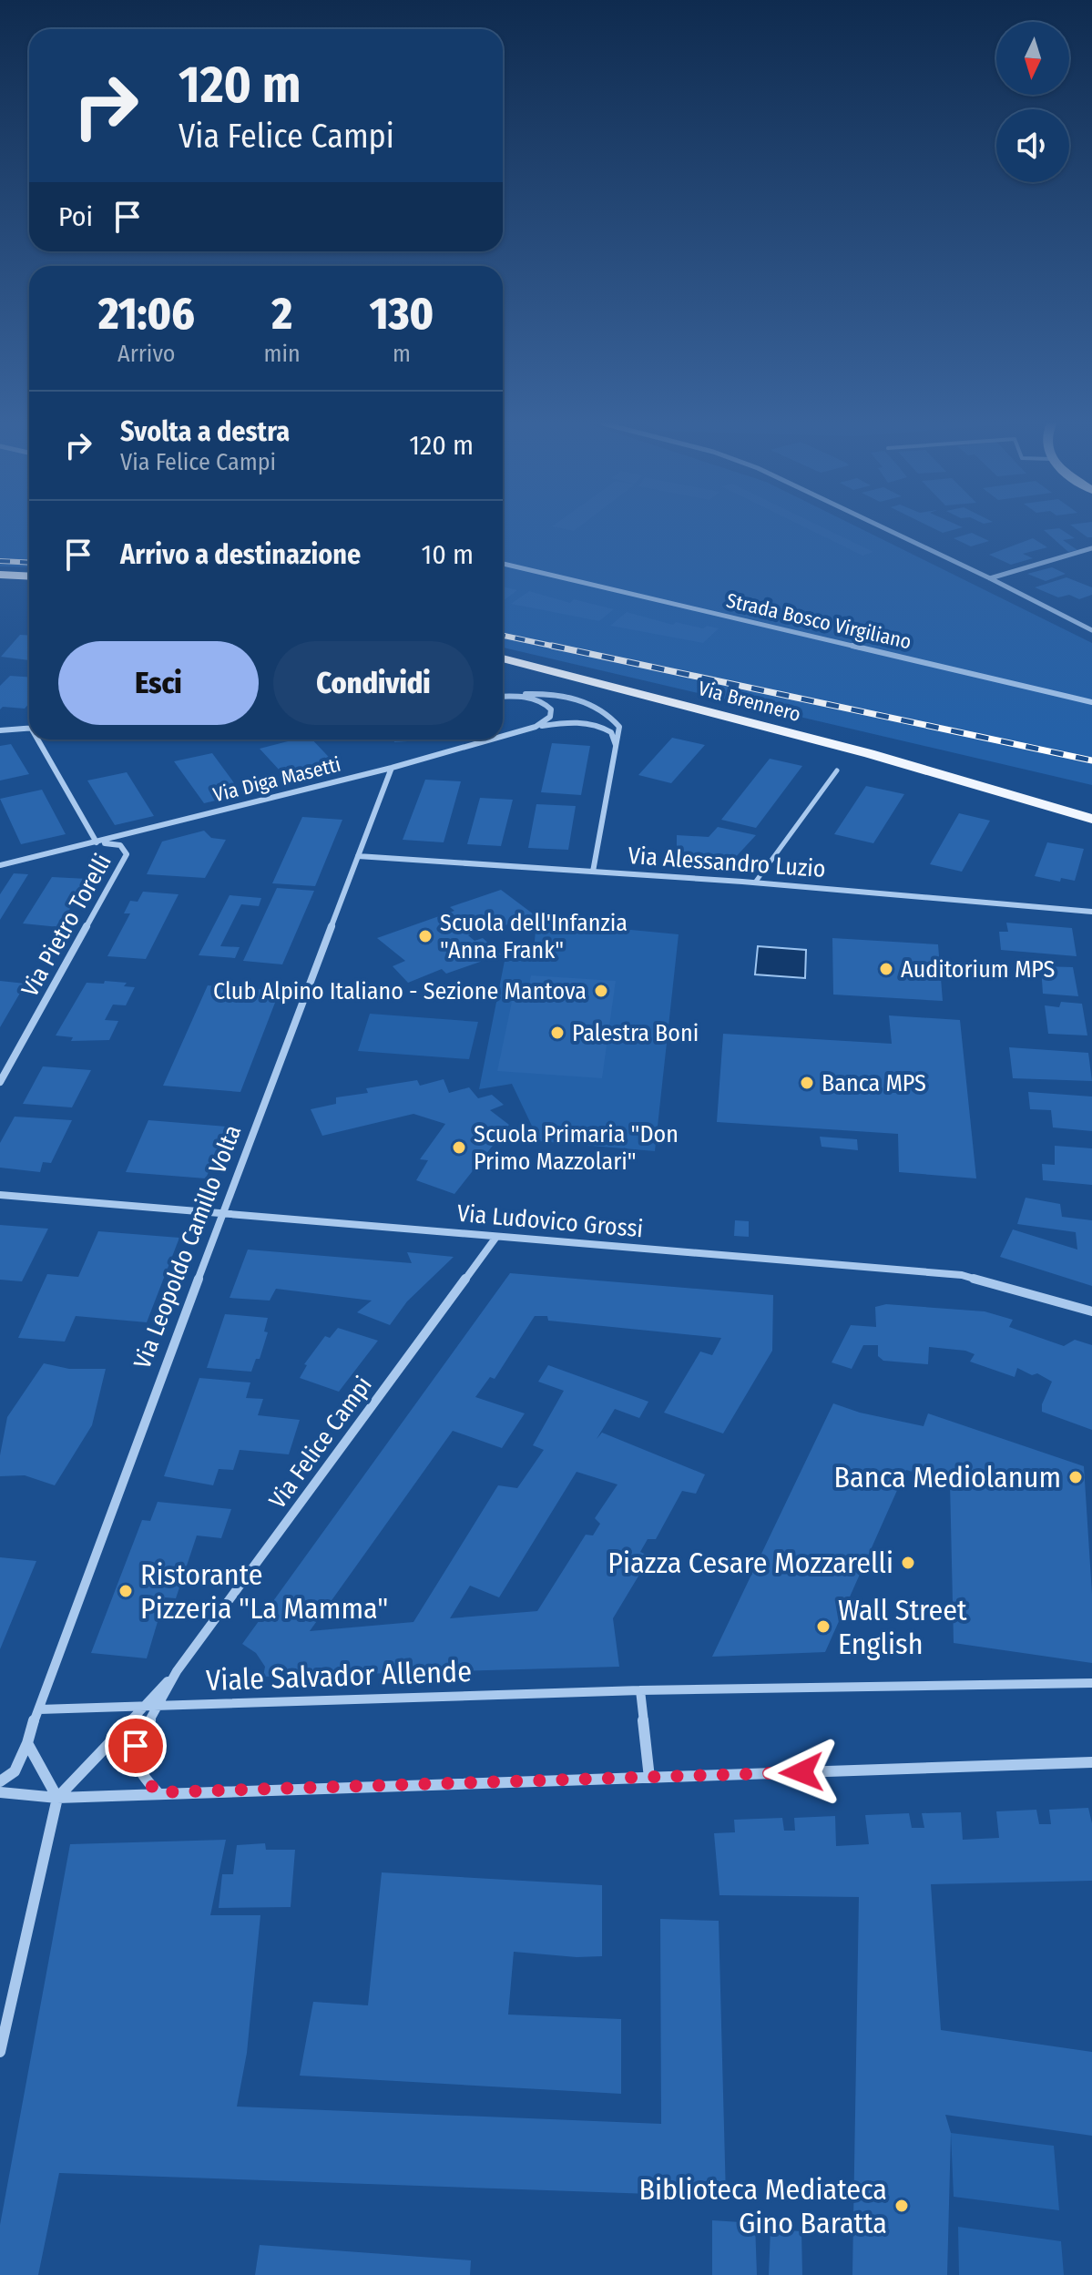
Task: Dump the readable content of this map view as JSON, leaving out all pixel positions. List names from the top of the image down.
{
  "streets": {
    "main road": ["Via Brennero"],
    "street": [
      "Strada Bosco Virgiliano",
      "Via Diga Masetti",
      "Via Alessandro Luzio",
      "Via Pietro Torelli",
      "Via Ludovico Grossi",
      "Via Leopoldo Camillo Volta",
      "Via Felice Campi",
      "Viale Salvador Allende"
    ]
  },
  "crossings": [
    ["Via Diga Masetti", "Via Pietro Torelli"],
    ["Via Diga Masetti", "Via Leopoldo Camillo Volta"],
    ["Via Alessandro Luzio", "Via Leopoldo Camillo Volta"],
    ["Via Ludovico Grossi", "Via Leopoldo Camillo Volta"],
    ["Via Ludovico Grossi", "Via Felice Campi"],
    ["Via Leopoldo Camillo Volta", "Viale Salvador Allende"],
    ["Via Felice Campi", "Viale Salvador Allende"]
  ],
  "places": [
    "Scuola dell'Infanzia \"Anna Frank\"",
    "Auditorium MPS",
    "Club Alpino Italiano - Sezione Mantova",
    "Palestra Boni",
    "Banca MPS",
    "Scuola Primaria \"Don Primo Mazzolari\"",
    "Banca Mediolanum",
    "Piazza Cesare Mozzarelli",
    "Ristorante Pizzeria \"La Mamma\"",
    "Wall Street English",
    "Biblioteca Mediateca Gino Baratta"
  ],
  "north": "bottom",
  "page": {
    "turn": ["120 m", "Via Felice Campi"],
    "then": "Poi",
    "eta": [
      "21:06",
      "Arrivo",
      "2",
      "min",
      "130",
      "m"
    ],
    "list": [
      {
        "name": "Svolta a destra",
        "note": "Via Felice Campi",
        "value": "120 m"
      },
      {
        "name": "Arrivo a destinazione",
        "value": "10 m"
      }
    ],
    "buttons": ["Esci", "Condividi"]
  }
}
